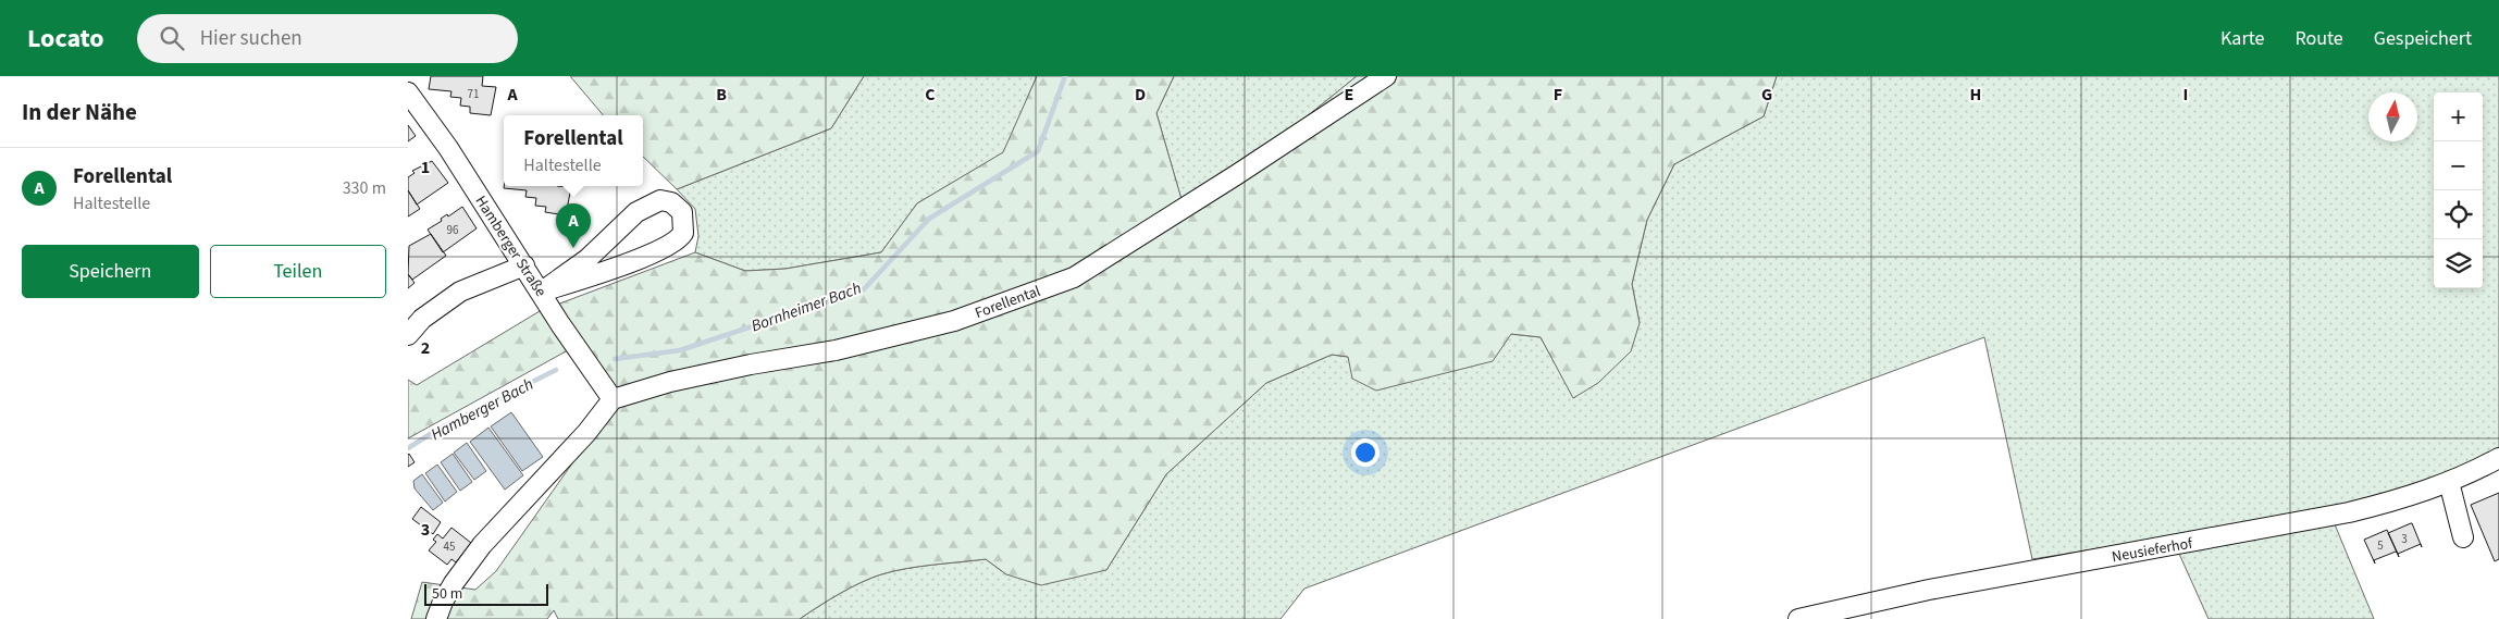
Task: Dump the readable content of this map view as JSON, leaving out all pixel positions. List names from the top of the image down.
{
  "streets": {
    "street": ["Hamberger Straße", "Forellental", "Neusieferhof"]
  },
  "crossings": [
    ["Hamberger Straße", "Forellental"]
  ],
  "water": ["Bornheimer Bach", "Hamberger Bach"],
  "house_numbers": [
    "71",
    "96",
    "3",
    "5",
    "45"
  ],
  "scale_bar": "50 m",
  "north": "top",
  "page": {
    "header": "Locato",
    "search": "Hier suchen",
    "nav": ["Karte", "Route", "Gespeichert"],
    "heading": "In der Nähe",
    "map_buttons": ["+", "−"],
    "popup": ["Forellental", "Haltestelle"],
    "list": [
      {
        "mark": "A",
        "name": "Forellental",
        "note": "Haltestelle",
        "value": "330 m"
      }
    ],
    "pins": "A",
    "buttons": ["Speichern", "Teilen"],
    "scale": "50 m"
  },
  "grid": {
    "columns": [
      "A",
      "B",
      "C",
      "D",
      "E",
      "F",
      "G",
      "H",
      "I"
    ],
    "rows": ["1", "2", "3"]
  }
}
